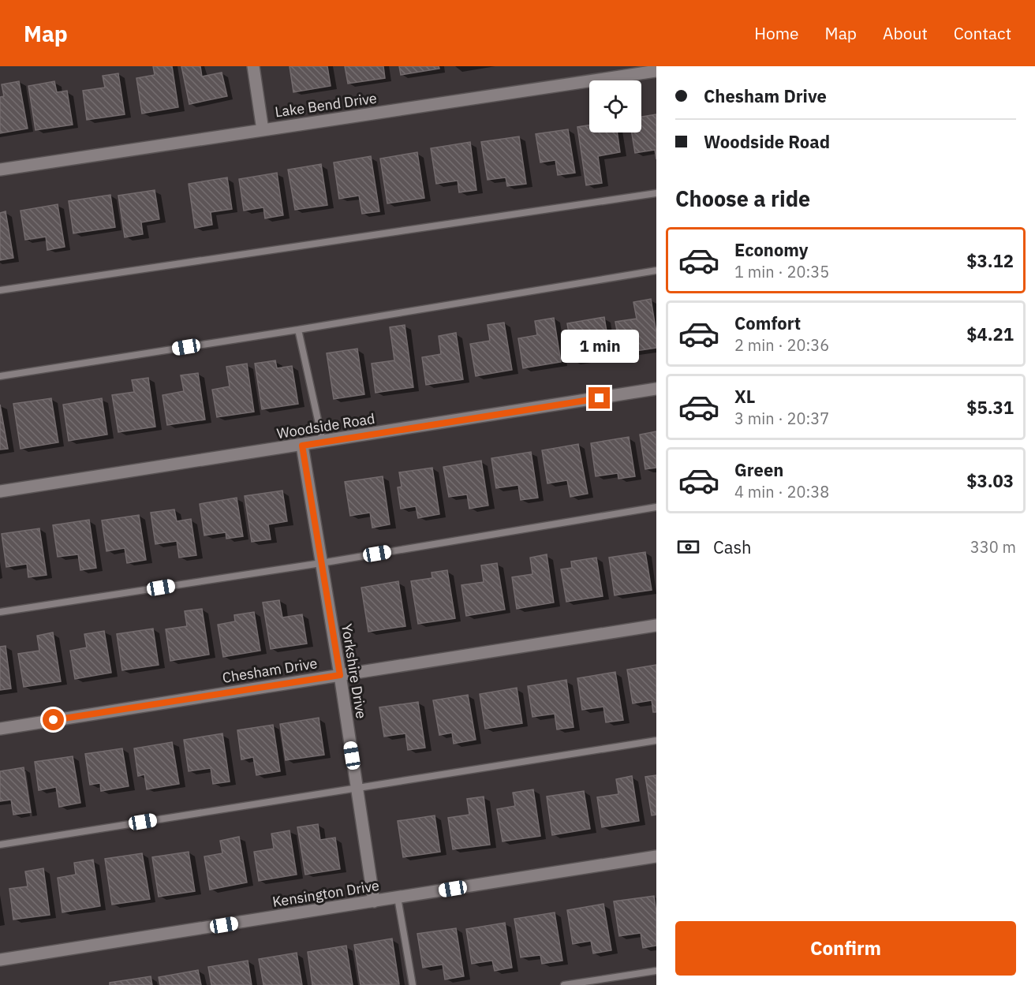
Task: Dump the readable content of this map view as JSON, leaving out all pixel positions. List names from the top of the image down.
{
  "streets": {
    "street": [
      "Lake Bend Drive",
      "Woodside Road",
      "Chesham Drive",
      "Yorkshire Drive",
      "Kensington Drive"
    ]
  },
  "crossings": [
    ["Woodside Road", "Yorkshire Drive"],
    ["Chesham Drive", "Yorkshire Drive"],
    ["Yorkshire Drive", "Kensington Drive"]
  ],
  "page": {
    "header": "Map",
    "nav": [
      "Home",
      "Map",
      "About",
      "Contact"
    ],
    "banner": ["Chesham Drive", "Woodside Road"],
    "heading": "Choose a ride",
    "list": [
      {
        "name": "Economy",
        "note": "1 min · 20:35",
        "value": "$3.12"
      },
      {
        "name": "Comfort",
        "note": "2 min · 20:36",
        "value": "$4.21"
      },
      {
        "name": "XL",
        "note": "3 min · 20:37",
        "value": "$5.31"
      },
      {
        "name": "Green",
        "note": "4 min · 20:38",
        "value": "$3.03"
      }
    ],
    "bubble": "1 min",
    "pay": ["Cash", "330 m"],
    "buttons": "Confirm"
  }
}
